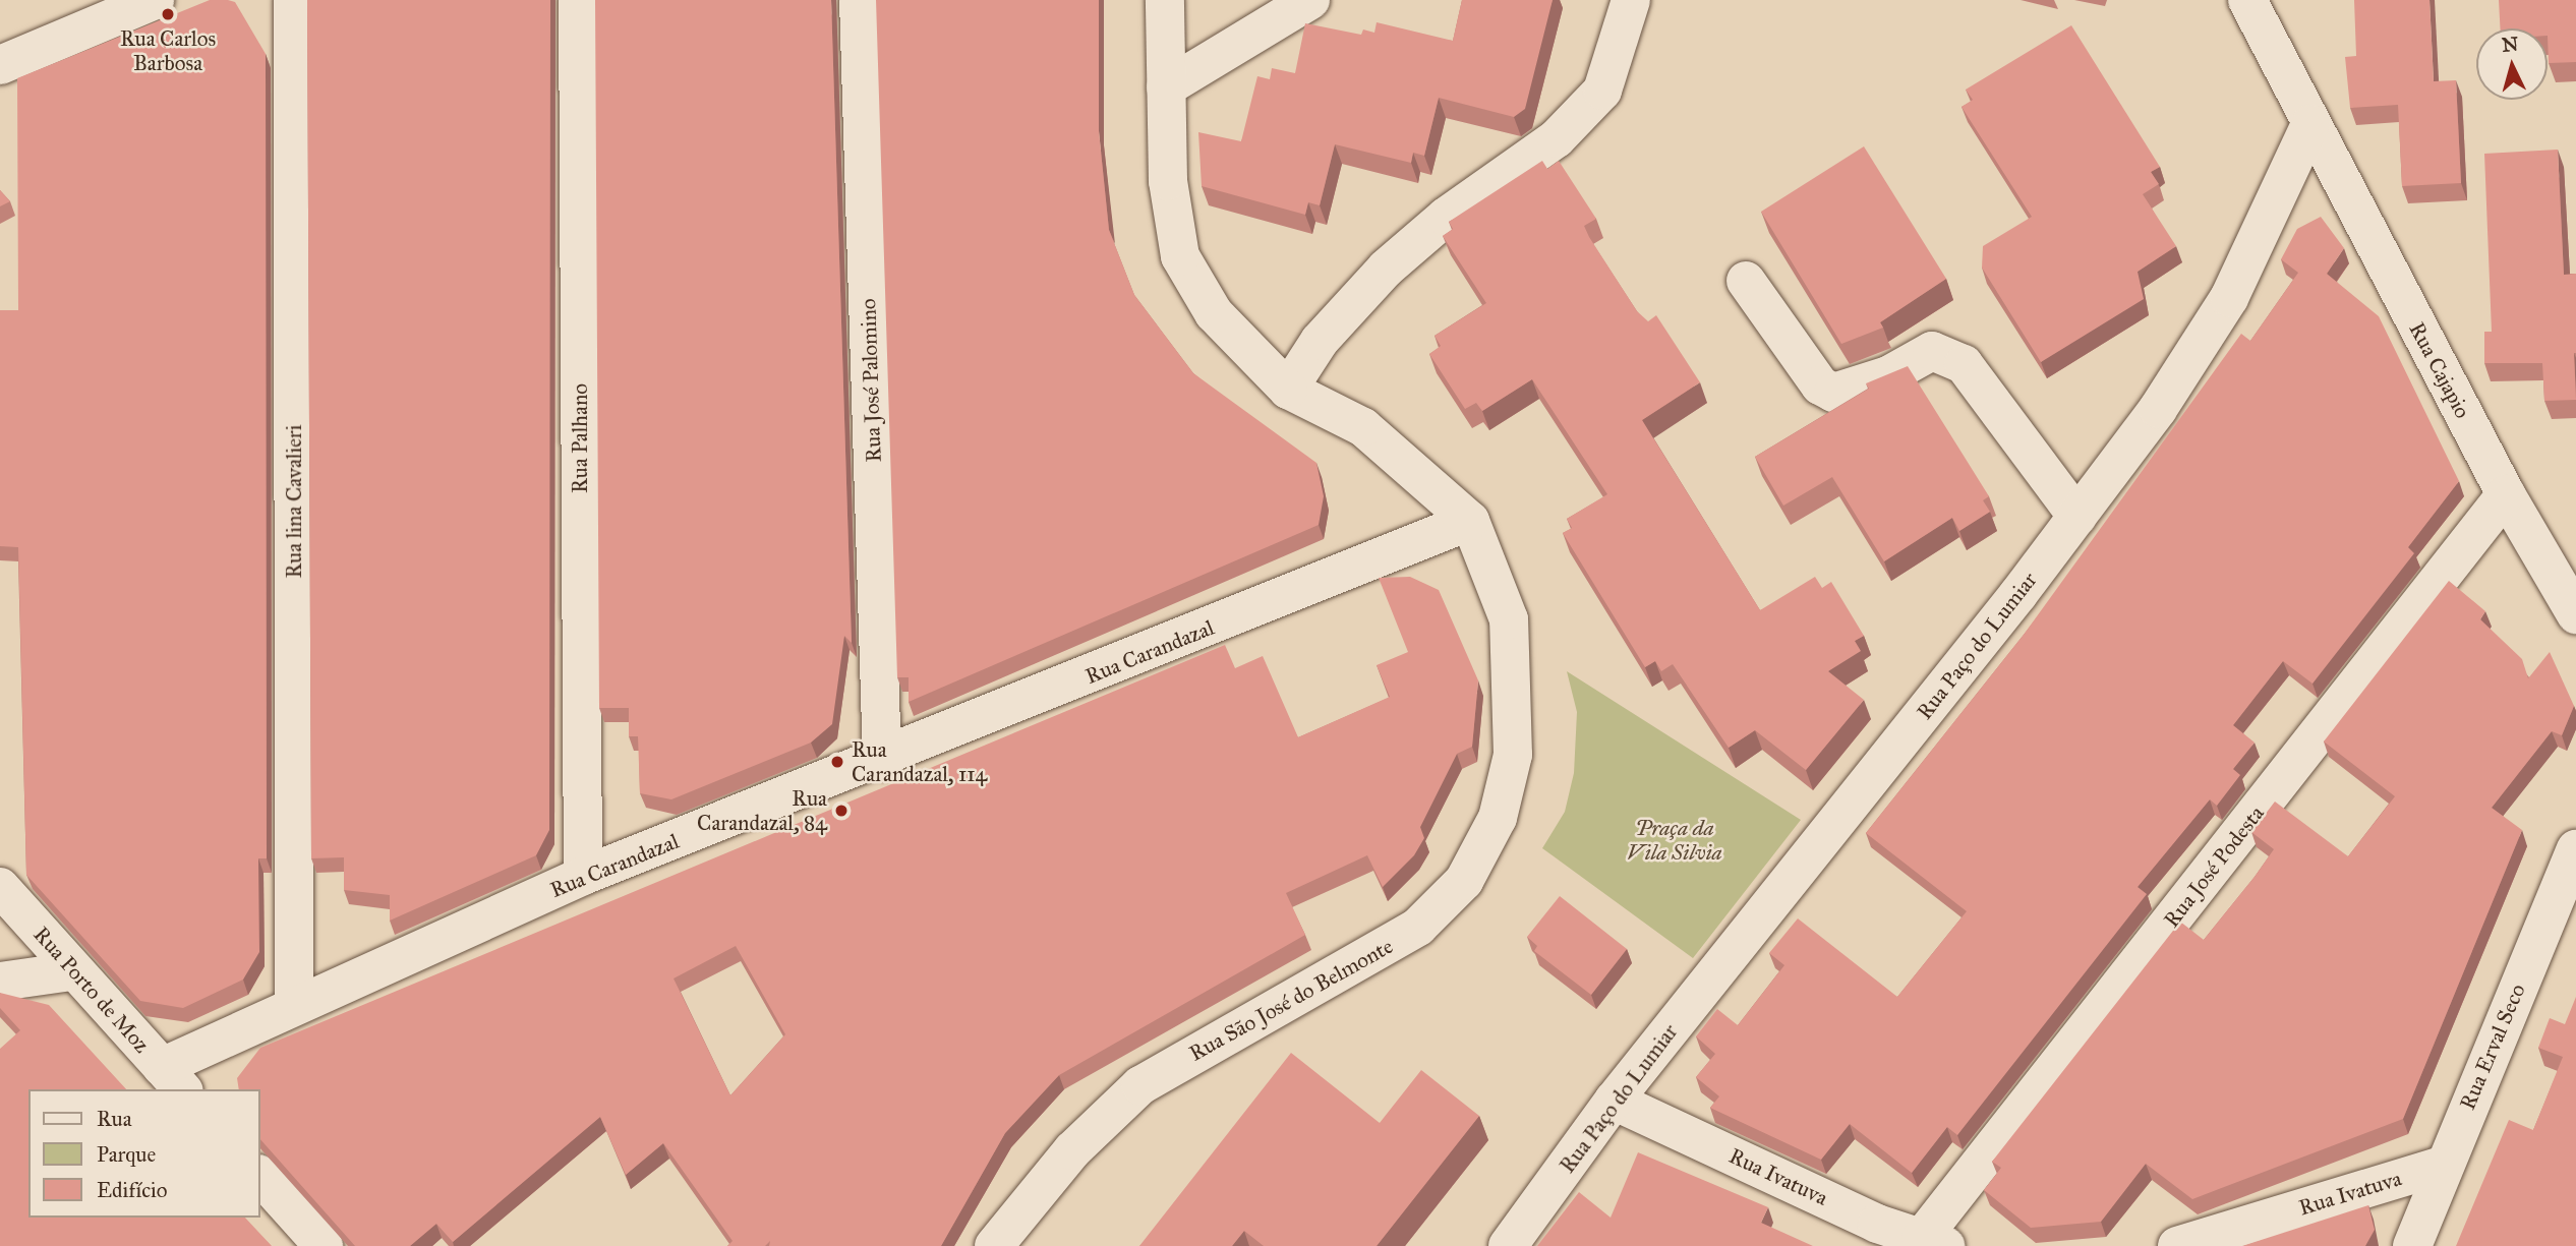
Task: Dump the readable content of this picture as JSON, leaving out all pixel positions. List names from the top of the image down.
{
  "streets": {
    "street": [
      "Rua Cajapio",
      "Rua José Palomino",
      "Rua Palhano",
      "Rua lina Cavalieri",
      "Rua Paço do Lumiar",
      "Rua Carandazal",
      "Rua José Podesta",
      "Rua Porto de Moz",
      "Rua São José do Belmonte",
      "Rua Erval Seco",
      "Rua Ivatuva"
    ]
  },
  "crossings": [
    ["Rua Cajapio", "Rua Paço do Lumiar"],
    ["Rua Cajapio", "Rua José Podesta"],
    ["Rua José Palomino", "Rua Carandazal"],
    ["Rua Palhano", "Rua Carandazal"],
    ["Rua lina Cavalieri", "Rua Carandazal"],
    ["Rua Paço do Lumiar", "Rua Ivatuva"],
    ["Rua Carandazal", "Rua Porto de Moz"],
    ["Rua Carandazal", "Rua São José do Belmonte"],
    ["Rua José Podesta", "Rua Ivatuva"],
    ["Rua Erval Seco", "Rua Ivatuva"]
  ],
  "parks": ["Praça da Vila Silvia"],
  "places": ["Rua Carlos Barbosa", "Rua Carandazal, 114", "Rua Carandazal, 84"],
  "legend": ["Rua", "Parque", "Edifício"],
  "north": "top"
}
